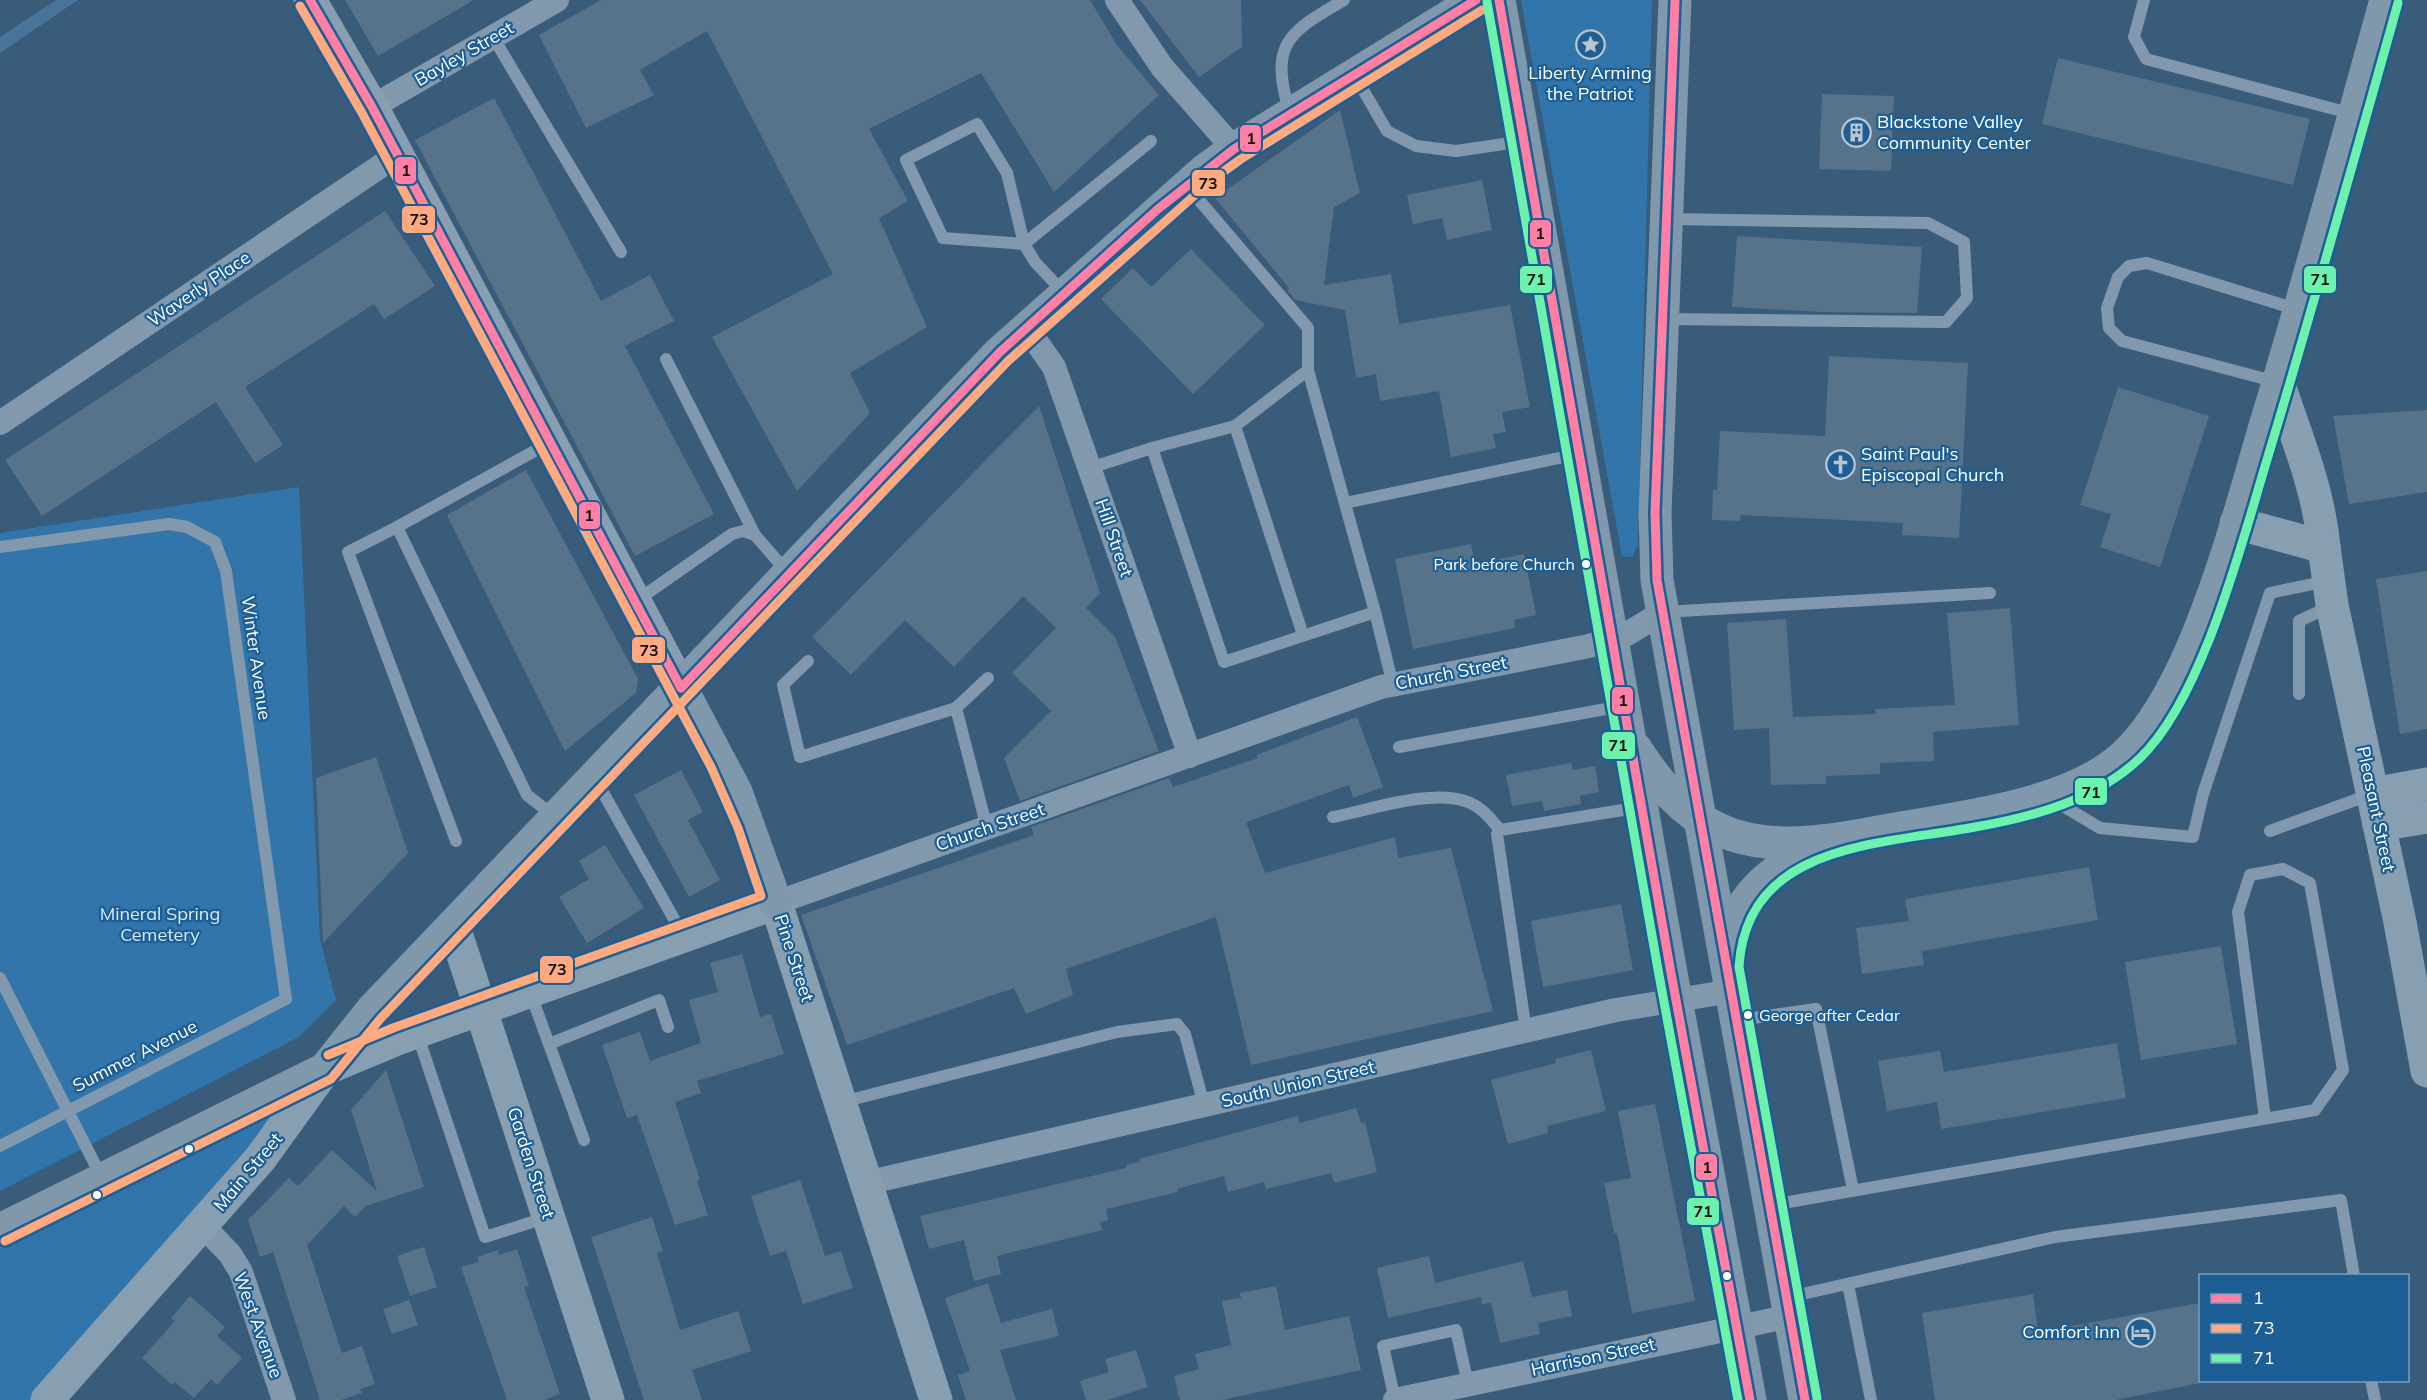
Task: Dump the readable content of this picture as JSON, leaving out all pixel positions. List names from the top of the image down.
{
  "streets": {
    "main road": [
      "Church Street",
      "Pleasant Street",
      "Pine Street",
      "Garden Street",
      "Main Street"
    ],
    "street": [
      "Bayley Street",
      "Waverly Place",
      "Hill Street",
      "South Union Street",
      "West Avenue",
      "Harrison Street"
    ],
    "lane": ["Winter Avenue", "Summer Avenue"]
  },
  "crossings": [
    ["Bayley Street", "Pine Street"],
    ["Waverly Place", "Pine Street"],
    ["Hill Street", "Church Street"],
    ["Hill Street", "Main Street"],
    ["Winter Avenue", "Summer Avenue"],
    ["Church Street", "Pine Street"],
    ["Church Street", "Garden Street"],
    ["Church Street", "Main Street"],
    ["Pine Street", "South Union Street"],
    ["Pine Street", "Main Street"],
    ["Garden Street", "Main Street"],
    ["Main Street", "West Avenue"]
  ],
  "parks": ["Mineral Spring Cemetery"],
  "places": {
    "place": ["Liberty Arming the Patriot"],
    "building": ["Blackstone Valley Community Center"],
    "church": ["Saint Paul's Episcopal Church"],
    "other": ["Park before Church", "George after Cedar"],
    "hotel": ["Comfort Inn"]
  },
  "lines": ["transit line 1", "transit line 71", "transit line 73"],
  "legend": ["1", "73", "71"]
}
